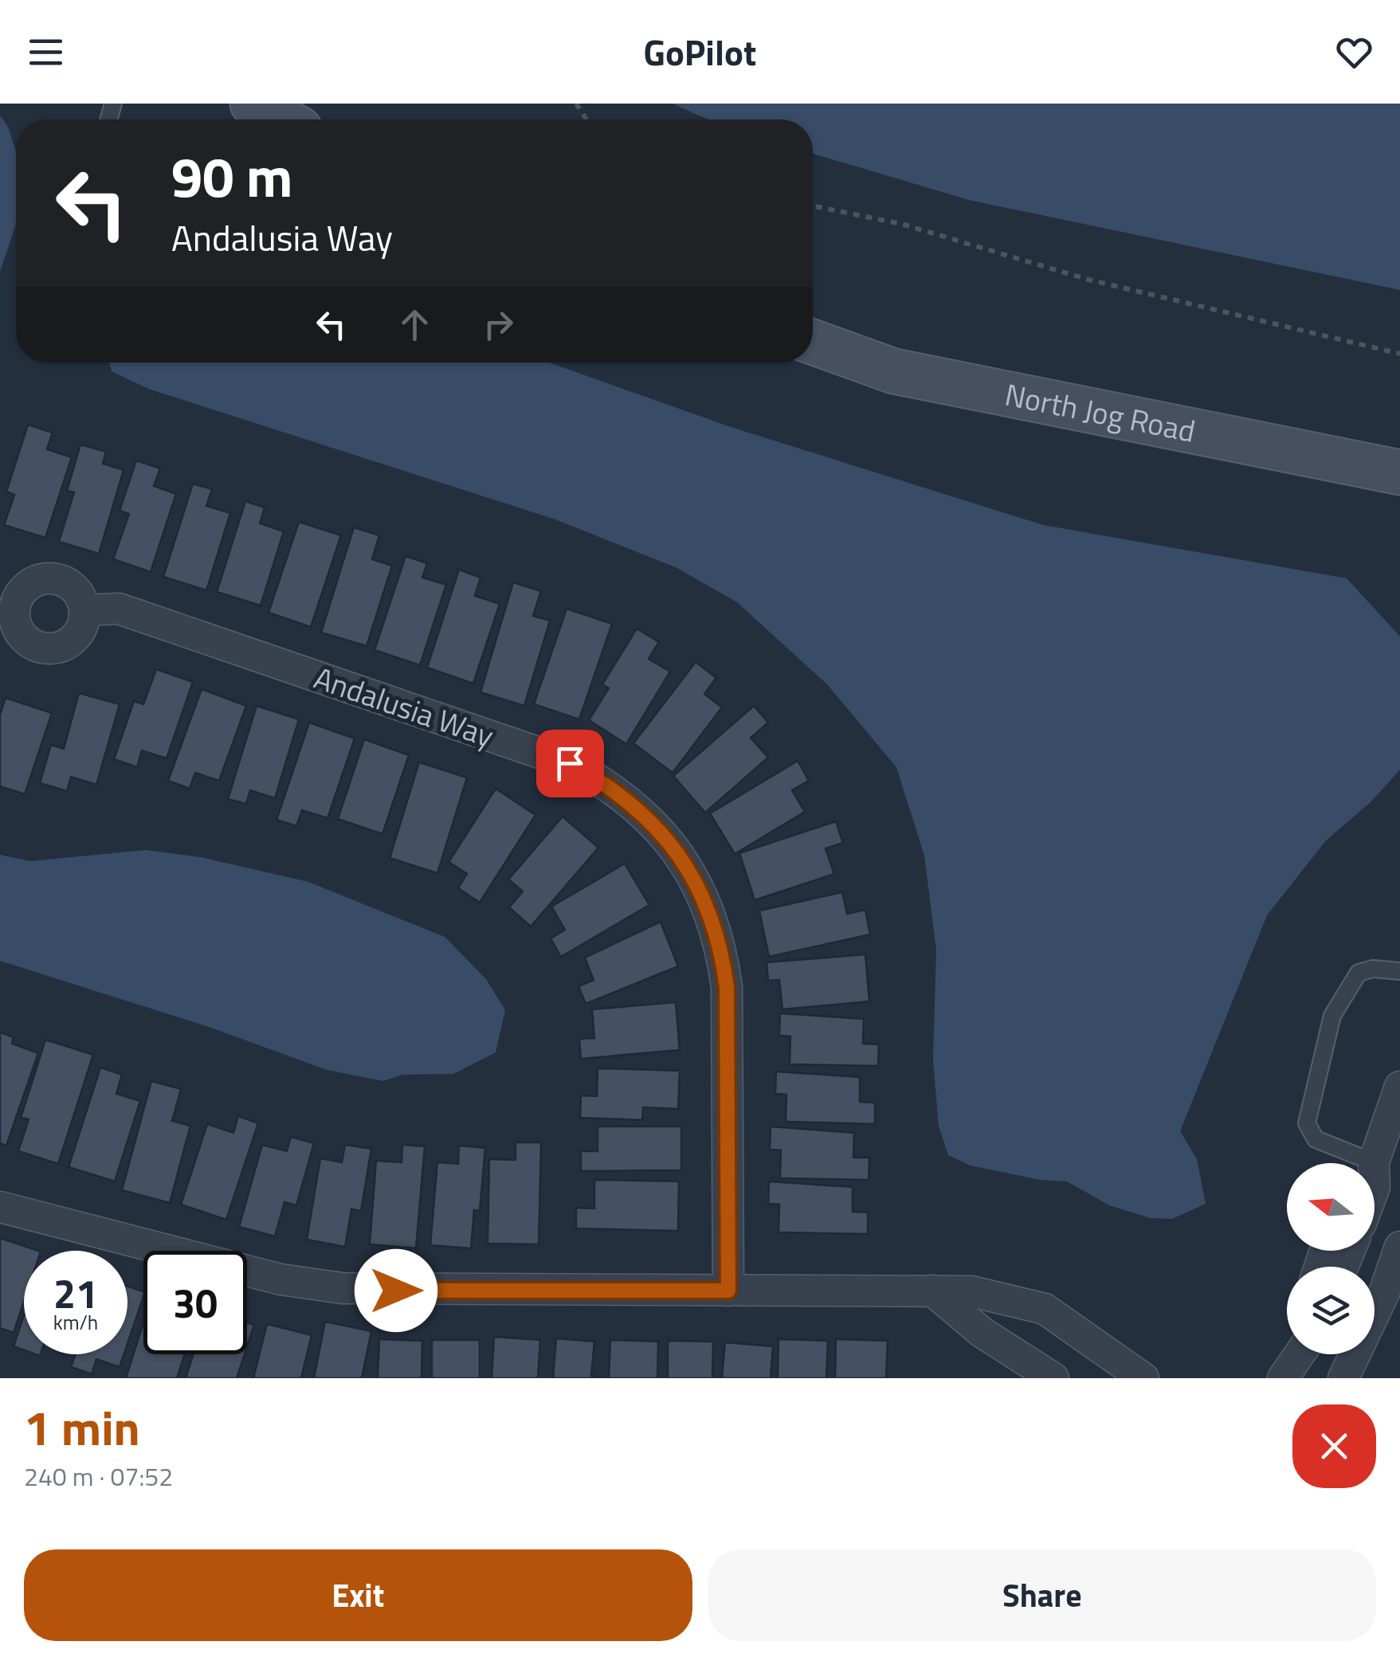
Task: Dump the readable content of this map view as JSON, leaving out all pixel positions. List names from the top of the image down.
{
  "streets": {
    "street": ["North Jog Road", "Andalusia Way"]
  },
  "north": "left",
  "page": {
    "header": "GoPilot",
    "turn": ["90 m", "Andalusia Way"],
    "speed": "21 km/h",
    "limit": "30",
    "heading": ["1 min", "240 m · 07:52"],
    "buttons": ["Exit", "Share"]
  }
}
